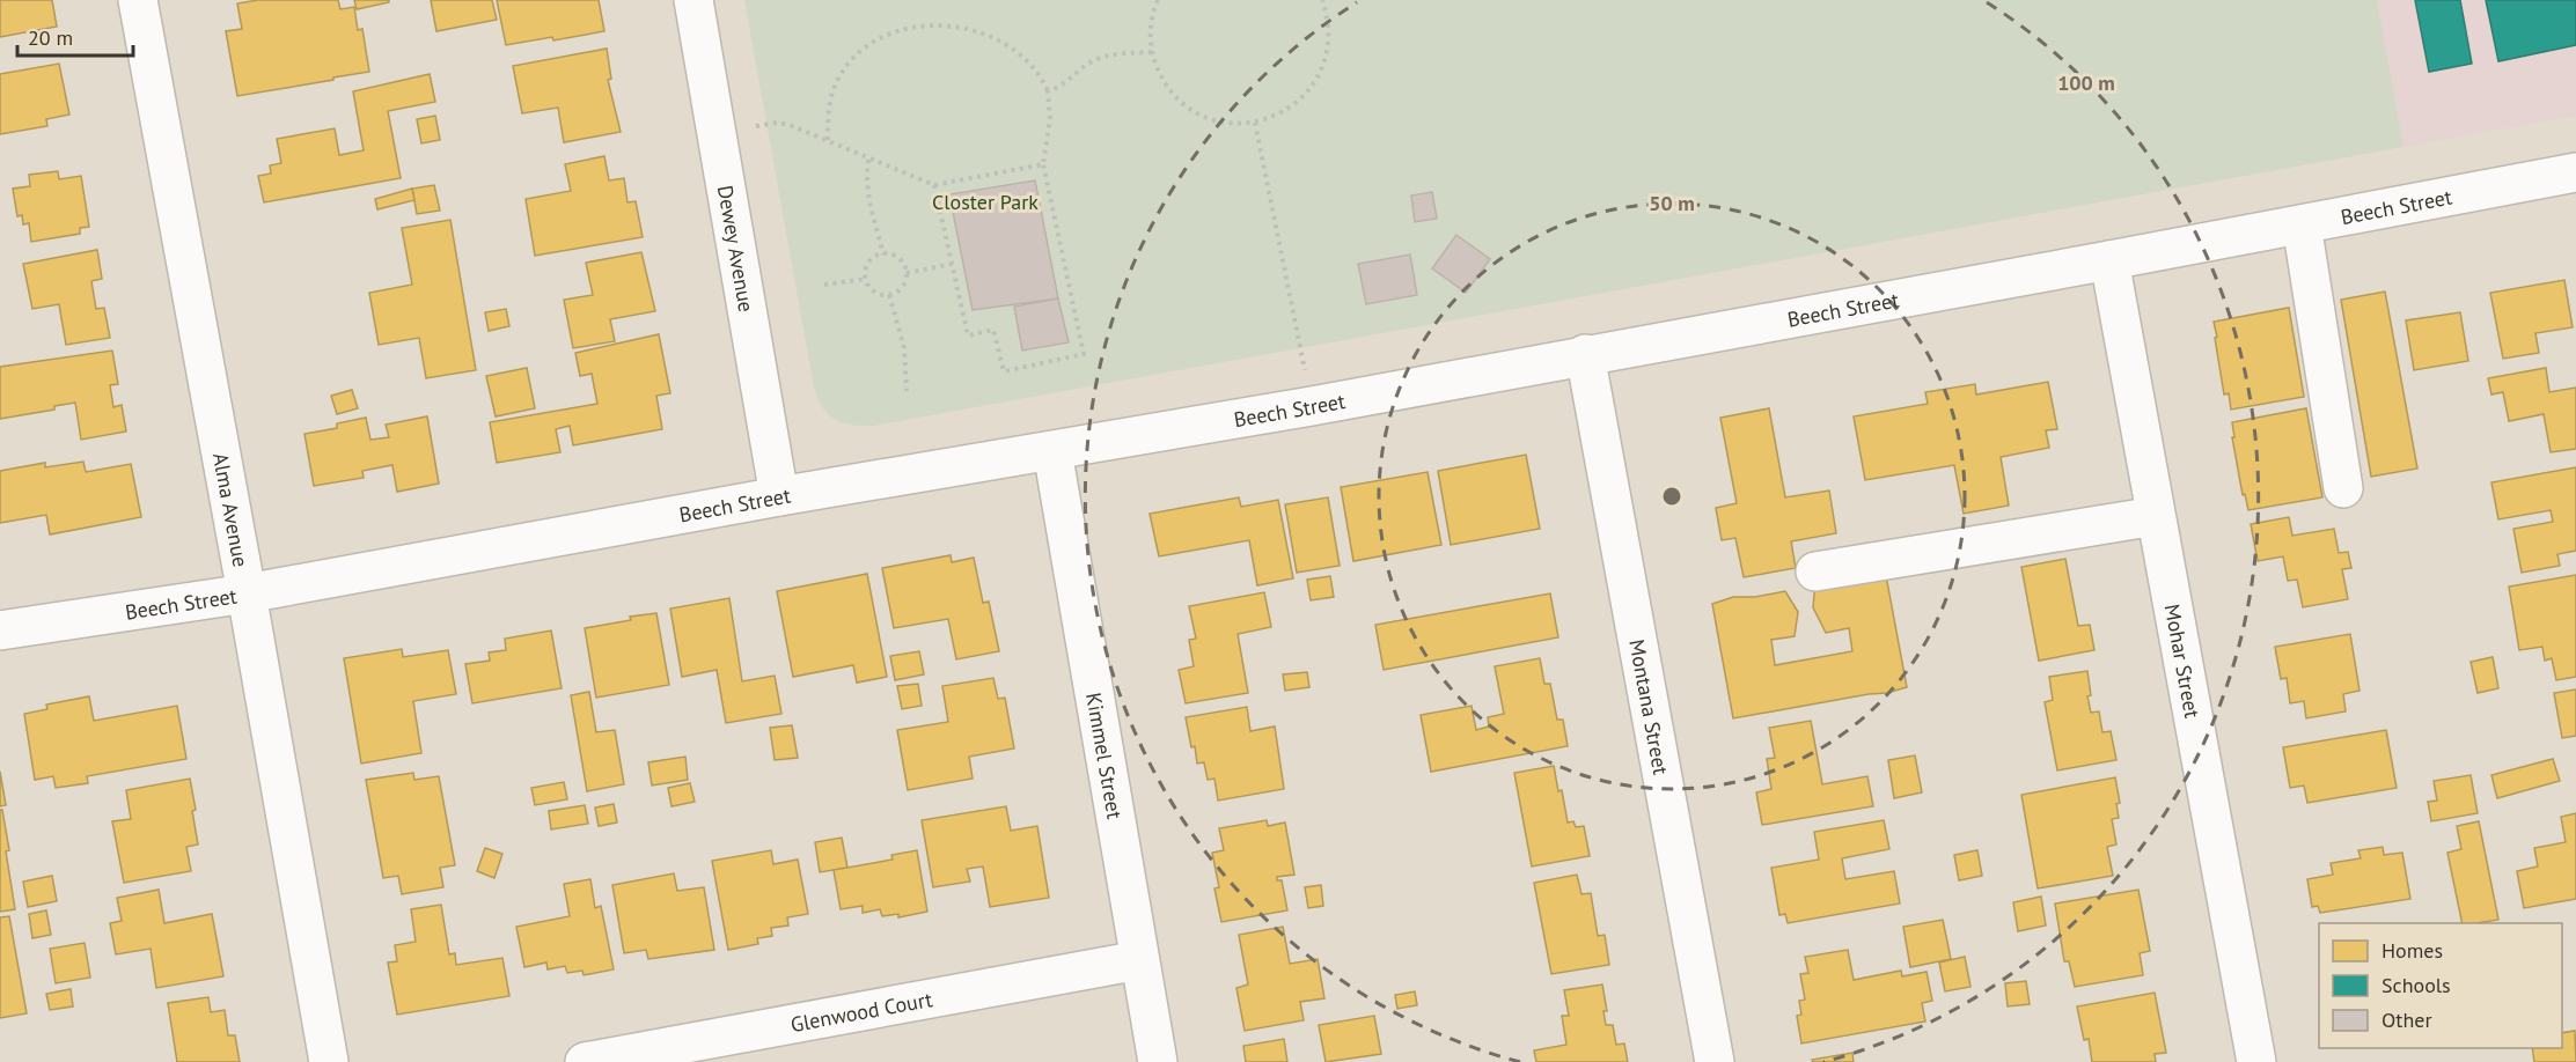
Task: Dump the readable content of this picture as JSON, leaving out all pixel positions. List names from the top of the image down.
{
  "streets": {
    "street": [
      "Beech Street",
      "Dewey Avenue",
      "Alma Avenue",
      "Mohar Street",
      "Montana Street",
      "Kimmel Street",
      "Glenwood Court"
    ]
  },
  "crossings": [
    ["Beech Street", "Dewey Avenue"],
    ["Beech Street", "Alma Avenue"],
    ["Beech Street", "Mohar Street"],
    ["Beech Street", "Montana Street"],
    ["Beech Street", "Kimmel Street"],
    ["Kimmel Street", "Glenwood Court"]
  ],
  "parks": ["Closter Park"],
  "legend": ["Homes", "Schools", "Other"],
  "scale_bar": "20 m",
  "rings": ["100 m", "50 m"]
}
